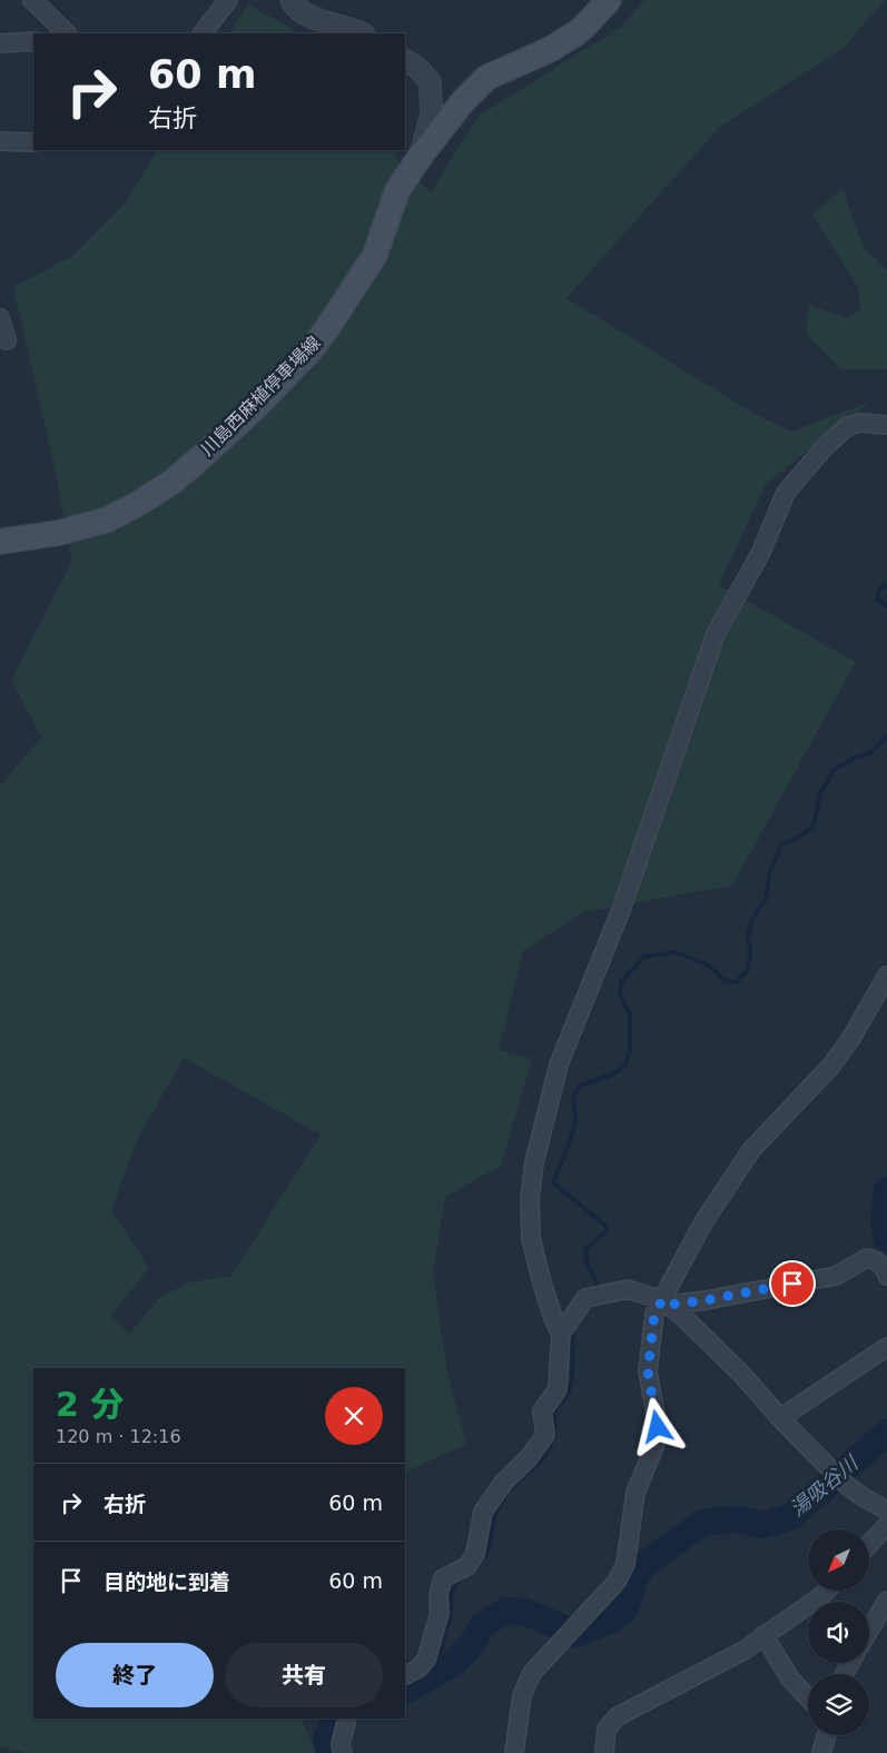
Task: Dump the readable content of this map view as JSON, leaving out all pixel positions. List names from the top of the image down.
{
  "streets": {
    "main road": ["川島西麻植停車場線"]
  },
  "water": ["湯吸谷川"],
  "north": "bottom left",
  "page": {
    "turn": ["60 m", "右折"],
    "heading": ["2 分", "120 m · 12:16"],
    "list": [
      {
        "name": "右折",
        "value": "60 m"
      },
      {
        "name": "目的地に到着",
        "value": "60 m"
      }
    ],
    "buttons": ["終了", "共有"]
  }
}
